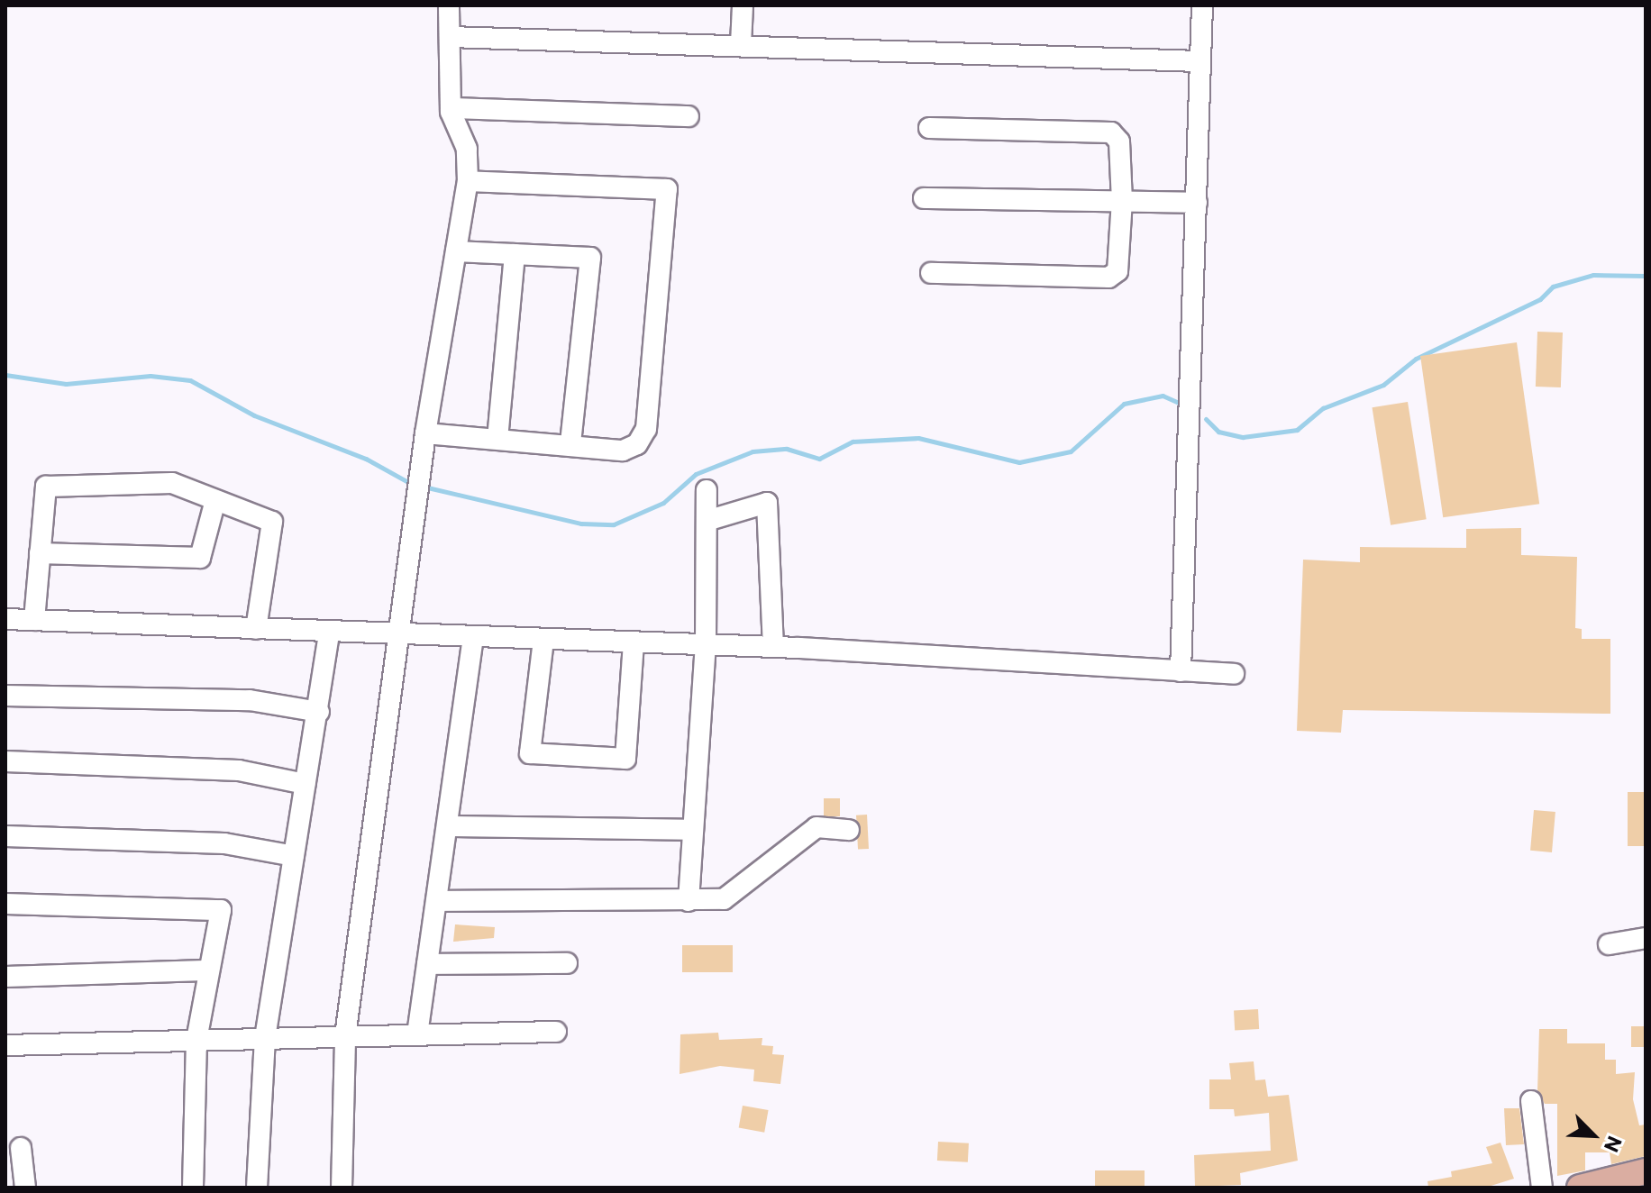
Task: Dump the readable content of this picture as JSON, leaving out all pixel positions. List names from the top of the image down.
{
  "north": "bottom right"
}
